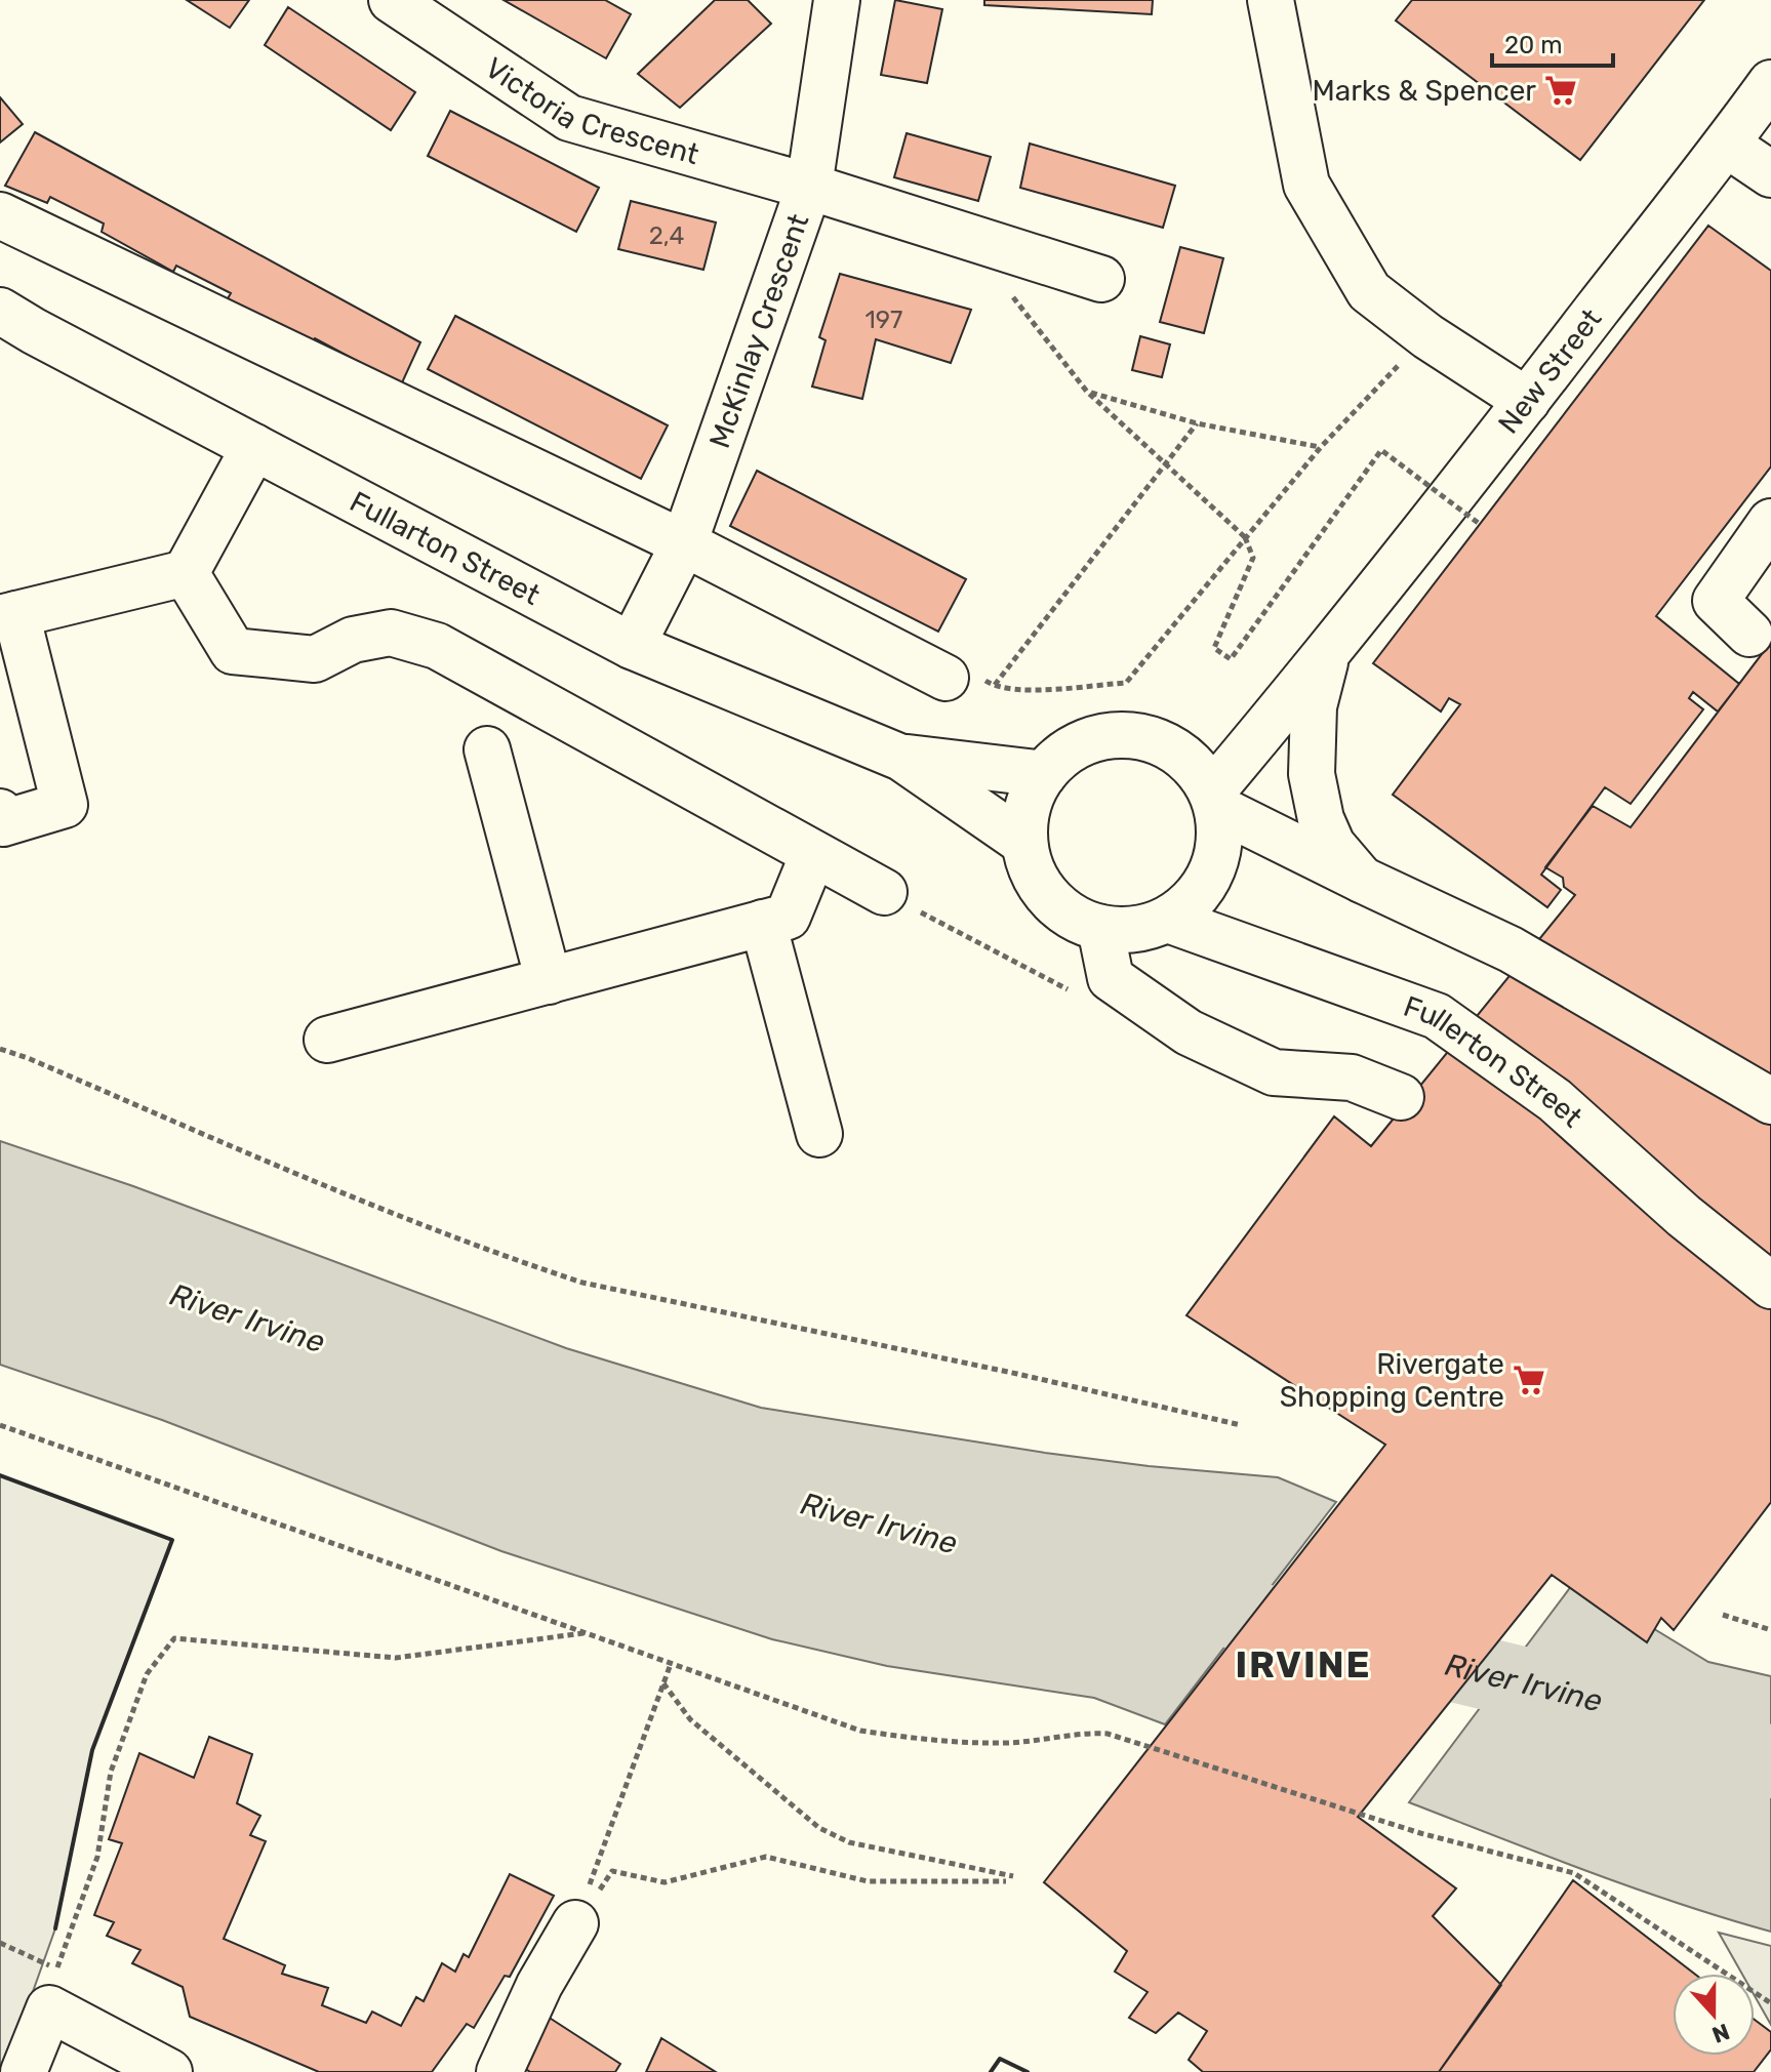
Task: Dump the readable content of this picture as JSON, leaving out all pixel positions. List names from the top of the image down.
{
  "streets": {
    "street": [
      "Victoria Crescent",
      "McKinlay Crescent",
      "New Street",
      "Fullarton Street",
      "Fullerton Street"
    ]
  },
  "crossings": [
    ["Victoria Crescent", "McKinlay Crescent"],
    ["McKinlay Crescent", "Fullarton Street"],
    ["New Street", "Fullarton Street"],
    ["New Street", "Fullerton Street"],
    ["Fullarton Street", "Fullerton Street"]
  ],
  "districts": ["IRVINE"],
  "water": ["River Irvine"],
  "places": {
    "supermarket": ["Marks & Spencer", "Rivergate Shopping Centre"]
  },
  "house_numbers": ["2,4", "197"],
  "scale_bar": "20 m",
  "north": "bottom"
}
